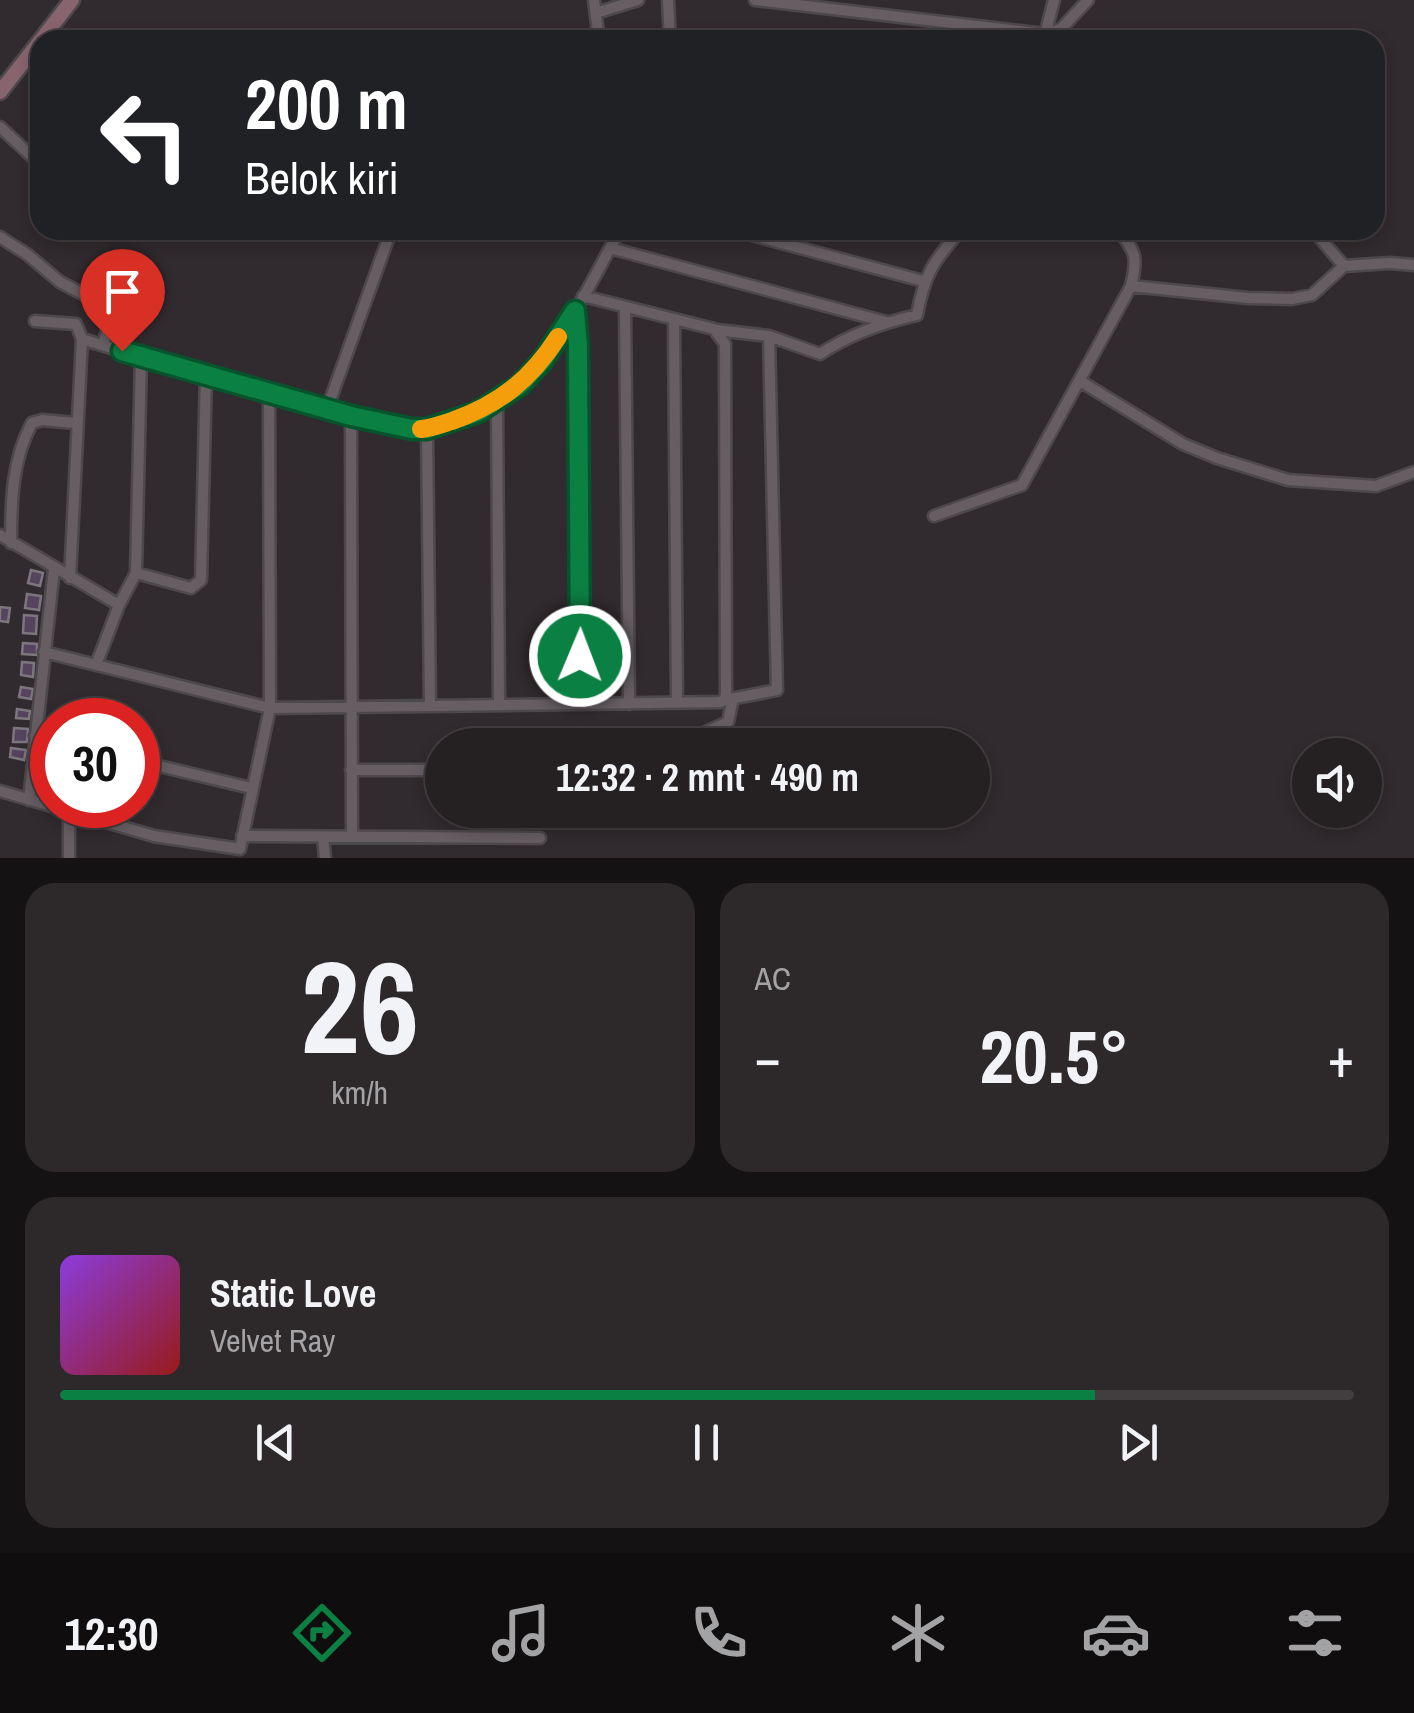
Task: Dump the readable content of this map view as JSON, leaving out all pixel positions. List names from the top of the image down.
{
  "page": {
    "turn": ["200 m", "Belok kiri"],
    "limit": "30",
    "trip": "12:32 · 2 mnt · 490 m",
    "tile": [
      ["26", "km/h"],
      "AC"
    ],
    "heat": ["−", "20.5°", "+"],
    "song": ["Static Love", "Velvet Ray"],
    "tabs": "12:30"
  }
}
